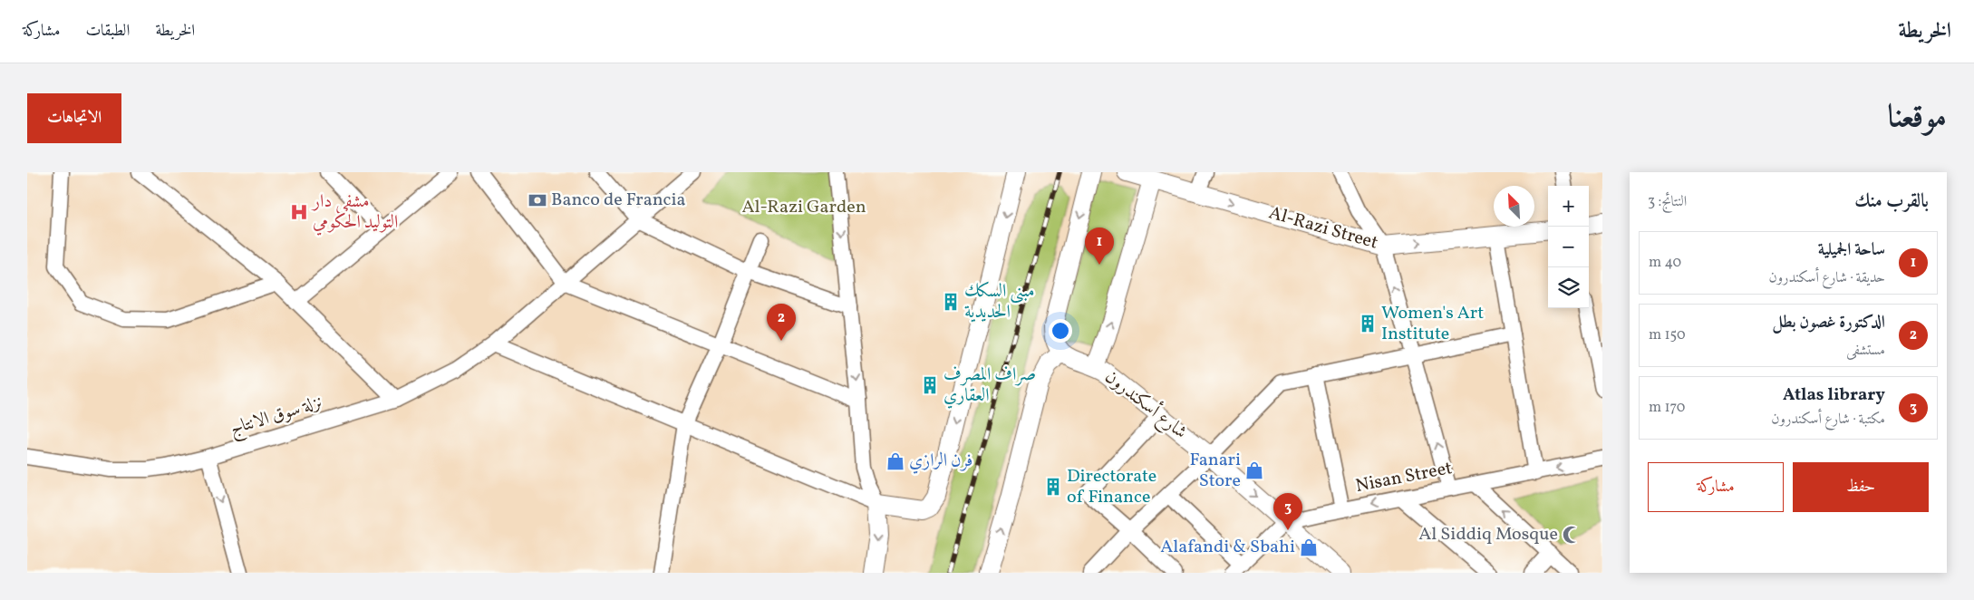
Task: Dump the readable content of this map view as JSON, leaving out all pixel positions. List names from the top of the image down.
{
  "streets": {
    "main road": ["Al-Razi Street", "شارع أسكندرون"],
    "street": ["نزلة سوق الانتاج", "Nisan Street"]
  },
  "crossings": [
    ["Al-Razi Street", "شارع أسكندرون"],
    ["شارع أسكندرون", "Nisan Street"]
  ],
  "one_way": ["Al-Razi Street", "Nisan Street"],
  "parks": ["Al-Razi Garden"],
  "places": {
    "bank": ["Banco de Francia"],
    "hospital": ["مشفى دار التوليد الحكومي"],
    "building": [
      "مبنى السكك الحديدية",
      "Women's Art Institute",
      "صراف المصرف العقاري",
      "Directorate of Finance"
    ],
    "shop": ["فرن الرازي", "Fanari Store", "Alafandi & Sbahi"],
    "mosque": ["Al Siddiq Mosque"]
  },
  "north": "top left",
  "page": {
    "header": "الخريطة",
    "nav": ["الخريطة", "الطبقات", "مشاركة"],
    "title": "موقعنا",
    "buttons": [
      "الاتجاهات",
      ["حفظ", "مشاركة"]
    ],
    "heading": ["بالقرب منك", "النتائج: 3"],
    "map_buttons": ["+", "−"],
    "pins": ["1", "2", "3"],
    "list": [
      {
        "mark": "1",
        "name": "ساحة الجميلية",
        "note": "حديقة · شارع أسكندرون",
        "value": "40 m"
      },
      {
        "mark": "2",
        "name": "الدكتورة غصون بطل",
        "note": "مستشفى",
        "value": "150 m"
      },
      {
        "mark": "3",
        "name": "Atlas library",
        "note": "مكتبة · شارع أسكندرون",
        "value": "170 m"
      }
    ]
  }
}
